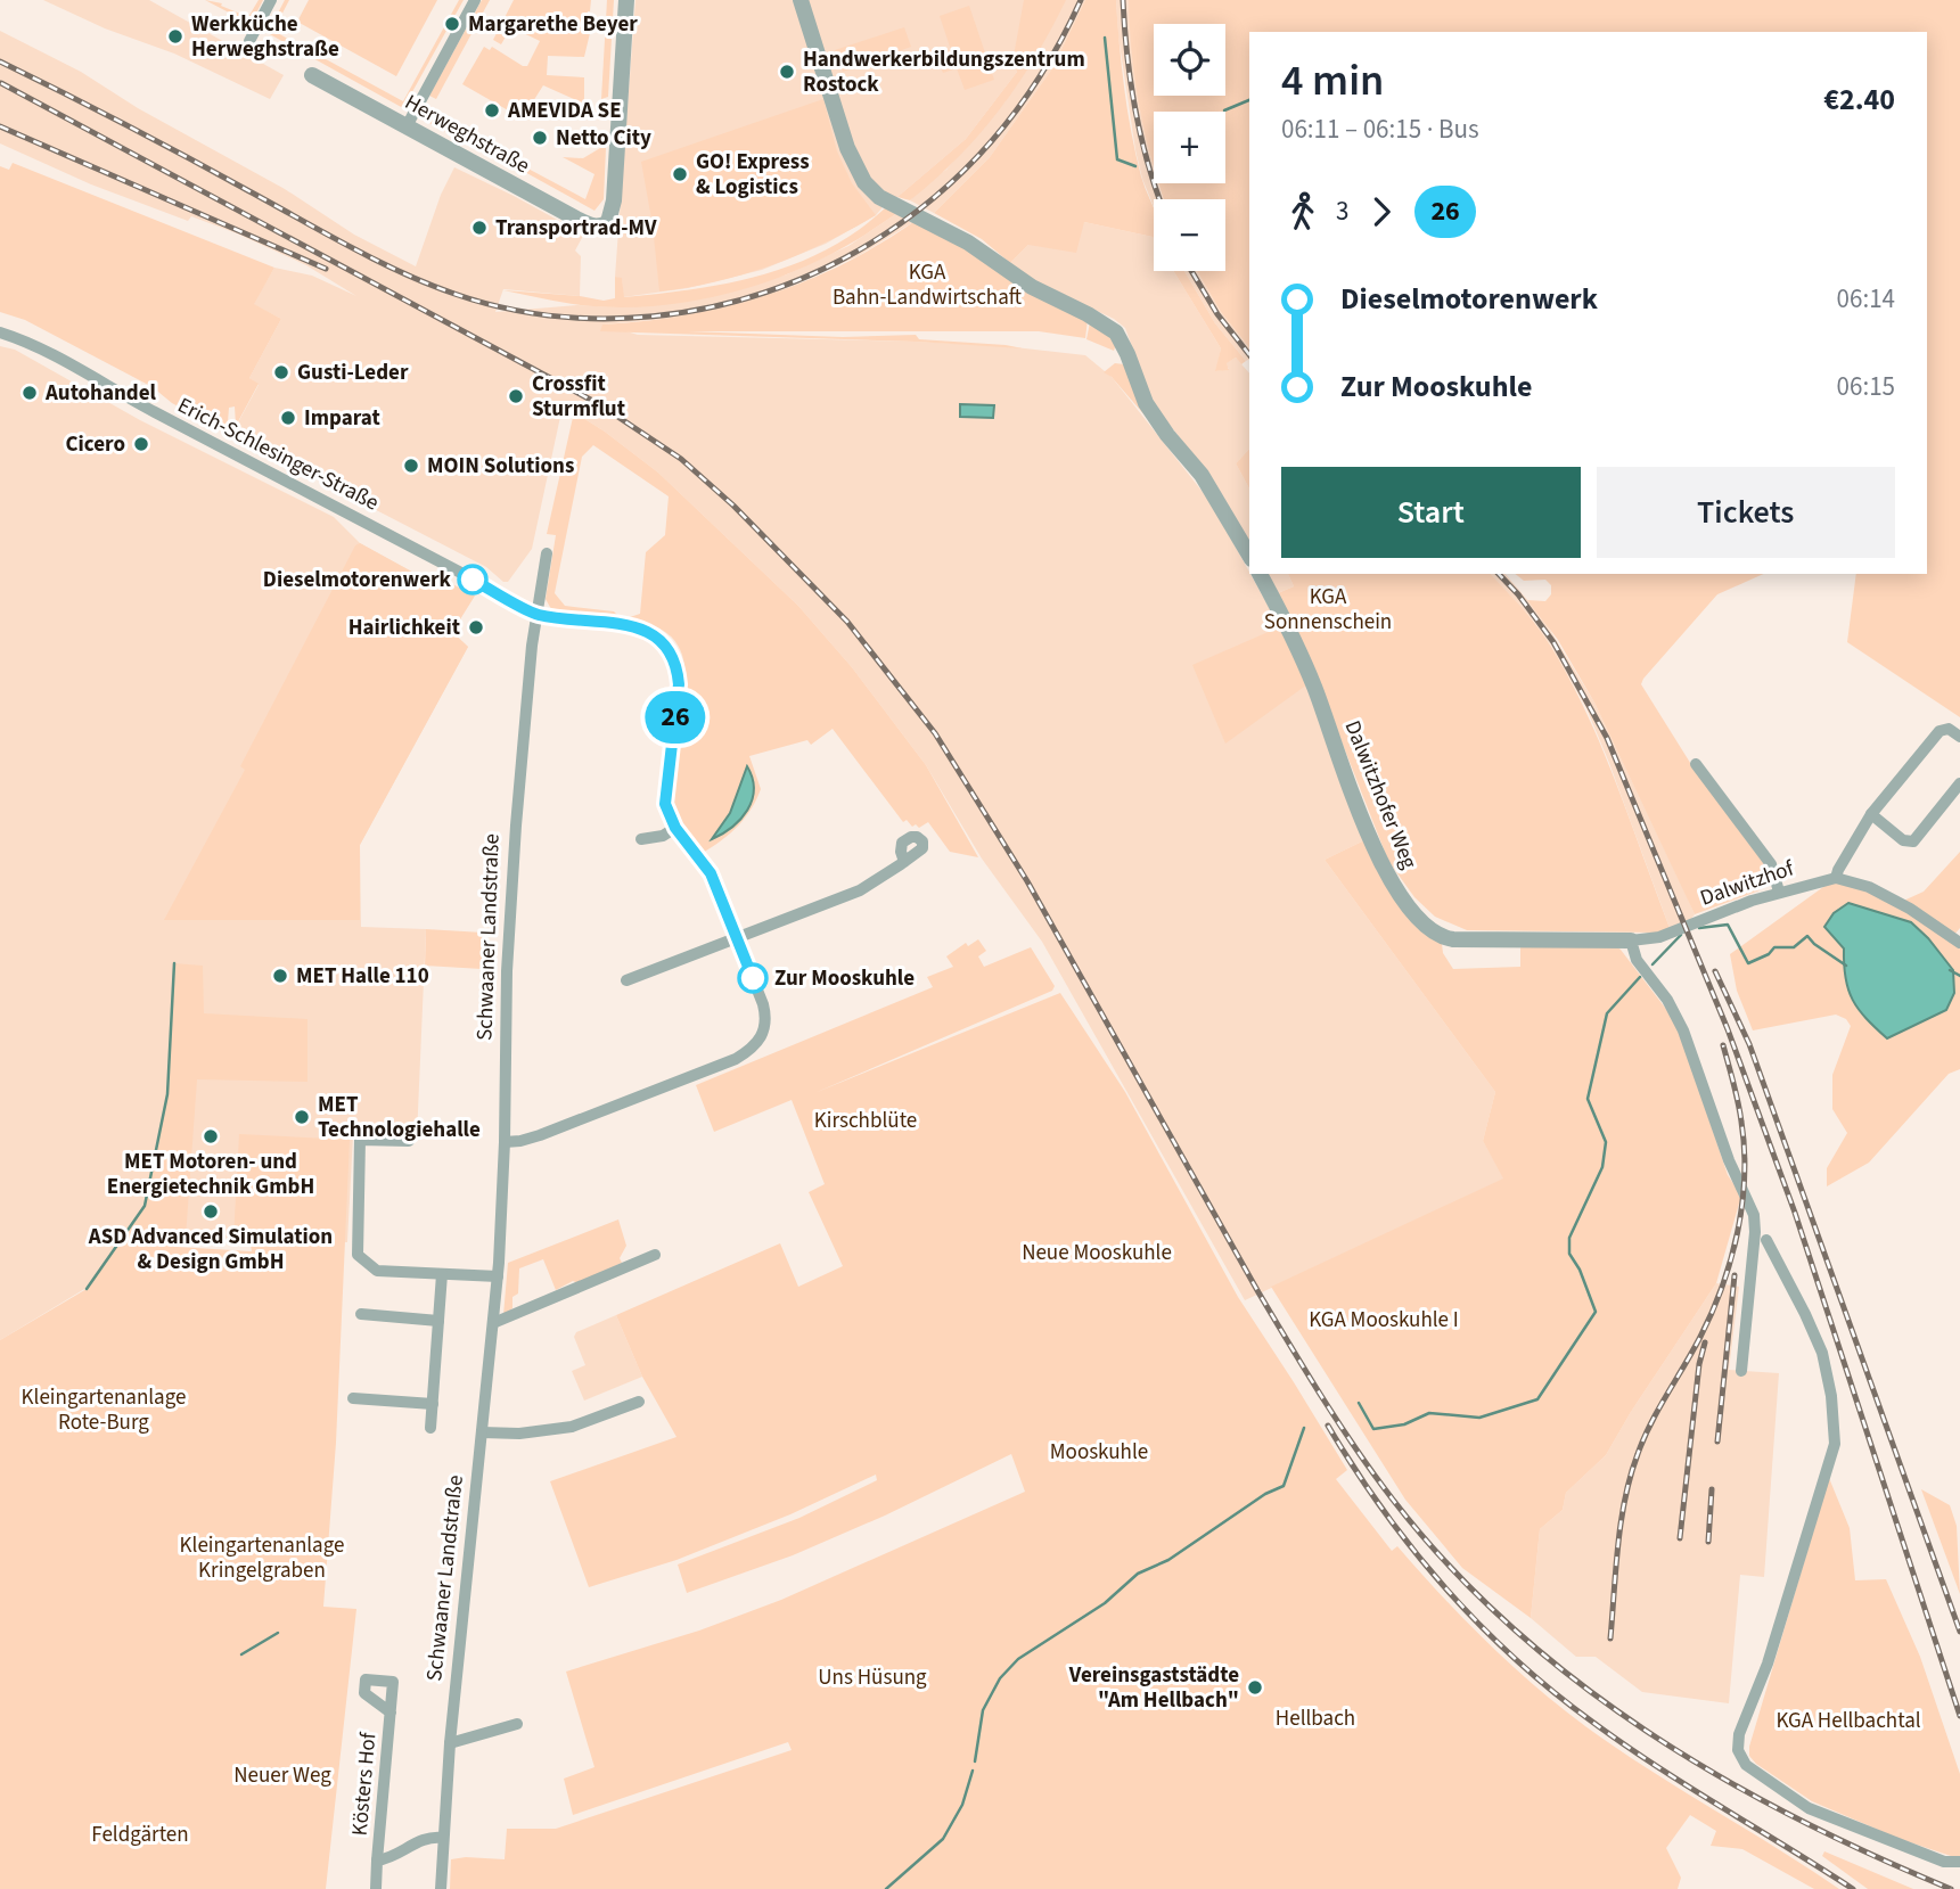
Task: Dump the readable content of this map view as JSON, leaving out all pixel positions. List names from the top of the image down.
{
  "streets": {
    "street": [
      "Herweghstraße",
      "Erich-Schlesinger-Straße",
      "Dalwitzhofer Weg",
      "Dalwitzhof",
      "Schwaaner Landstraße",
      "Kösters Hof"
    ]
  },
  "crossings": [
    ["Erich-Schlesinger-Straße", "Schwaaner Landstraße"],
    ["Dalwitzhofer Weg", "Dalwitzhof"],
    ["Schwaaner Landstraße", "Kösters Hof"]
  ],
  "parks": [
    "KGA Bahn-Landwirtschaft",
    "KGA Sonnenschein",
    "Kirschblüte",
    "Neue Mooskuhle",
    "KGA Mooskuhle I",
    "Kleingartenanlage Rote-Burg",
    "Mooskuhle",
    "Kleingartenanlage Kringelgraben",
    "Uns Hüsung",
    "Hellbach",
    "KGA Hellbachtal",
    "Neuer Weg",
    "Feldgärten"
  ],
  "places": [
    "Margarethe Beyer",
    "Werkküche Herweghstraße",
    "Handwerkerbildungszentrum Rostock",
    "AMEVIDA SE",
    "Netto City",
    "GO! Express & Logistics",
    "Transportrad-MV",
    "Gusti-Leder",
    "Autohandel",
    "Crossfit Sturmflut",
    "Imparat",
    "Cicero",
    "MOIN Solutions",
    "Dieselmotorenwerk",
    "Hairlichkeit",
    "MET Halle 110",
    "Zur Mooskuhle",
    "MET Technologiehalle",
    "MET Motoren- und Energietechnik GmbH",
    "ASD Advanced Simulation & Design GmbH",
    "Vereinsgaststädte \"Am Hellbach\""
  ],
  "lines": ["bus line 26"],
  "page": {
    "on_map": "26",
    "map_buttons": ["+", "−"],
    "heading": ["4 min", "06:11 – 06:15 · Bus", "€2.40"],
    "legs": ["3", "26"],
    "list": [
      {
        "name": "Dieselmotorenwerk",
        "value": "06:14"
      },
      {
        "name": "Zur Mooskuhle",
        "value": "06:15"
      }
    ],
    "buttons": ["Start", "Tickets"]
  }
}
